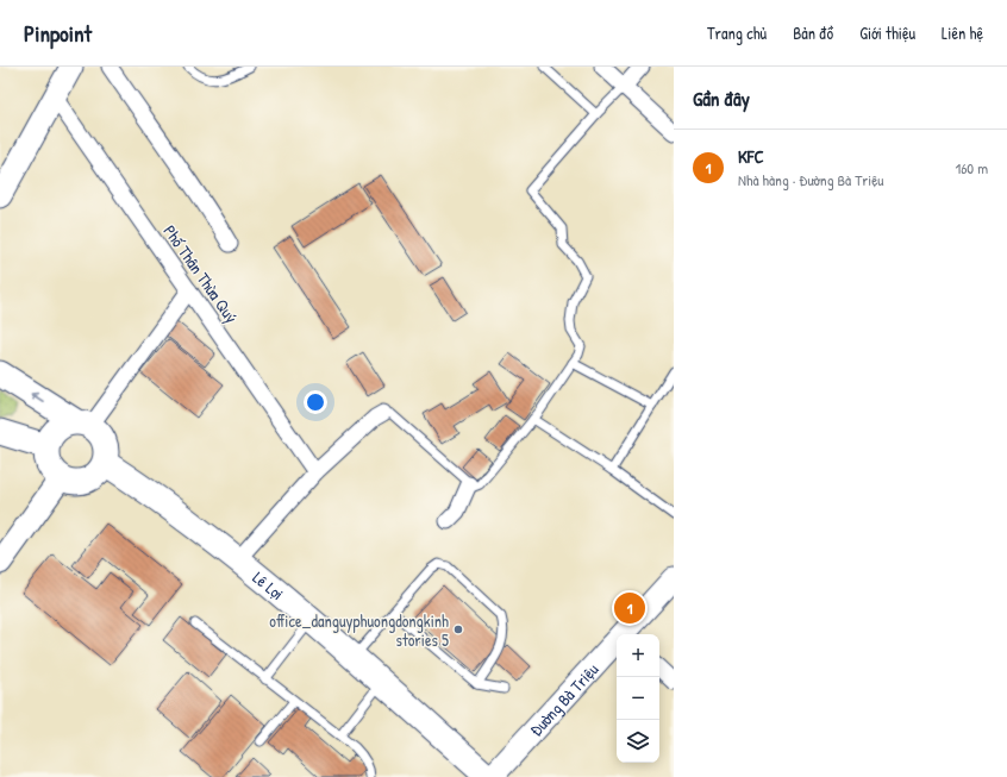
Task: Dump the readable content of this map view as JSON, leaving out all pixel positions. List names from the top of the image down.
{
  "streets": {
    "main road": ["Lê Lợi", "Đường Bà Triệu"],
    "street": ["Phố Thân Thừa Quý"]
  },
  "crossings": [
    ["Lê Lợi", "Đường Bà Triệu"]
  ],
  "places": ["office_danguyphuongdongkinh stories 5"],
  "page": {
    "header": "Pinpoint",
    "nav": [
      "Trang chủ",
      "Bản đồ",
      "Giới thiệu",
      "Liên hệ"
    ],
    "heading": "Gần đây",
    "list": [
      {
        "mark": "1",
        "name": "KFC",
        "note": "Nhà hàng · Đường Bà Triệu",
        "value": "160 m"
      }
    ],
    "pins": "1",
    "map_buttons": ["+", "−"]
  }
}
